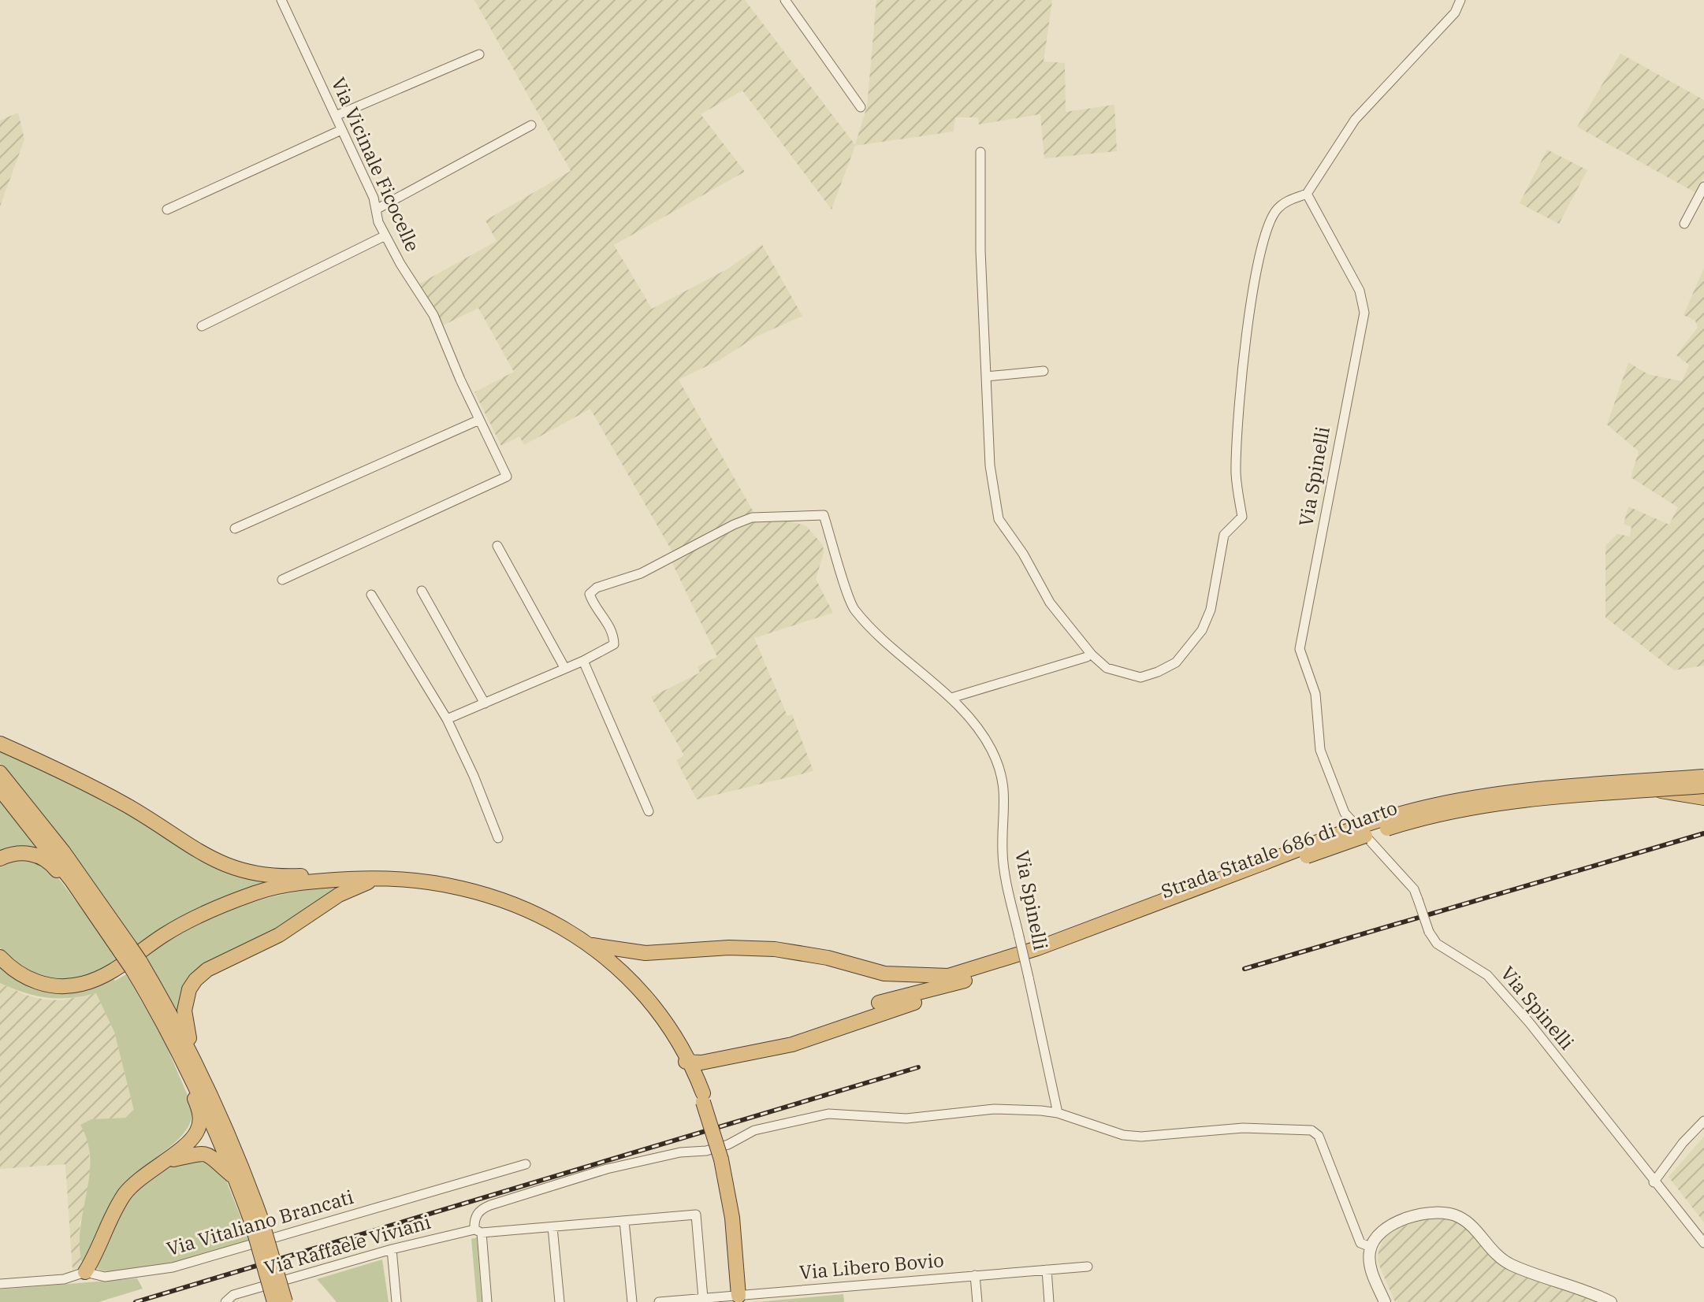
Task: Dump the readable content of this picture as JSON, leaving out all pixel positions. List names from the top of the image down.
{
  "streets": {
    "highway": ["Strada Statale 686 di Quarto"],
    "street": [
      "Via Vicinale Ficocelle",
      "Via Spinelli",
      "Via Vitaliano Brancati",
      "Via Raffaele Viviani",
      "Via Libero Bovio"
    ]
  },
  "crossings": [
    ["Via Raffaele Viviani", "Via Libero Bovio"]
  ]
}
